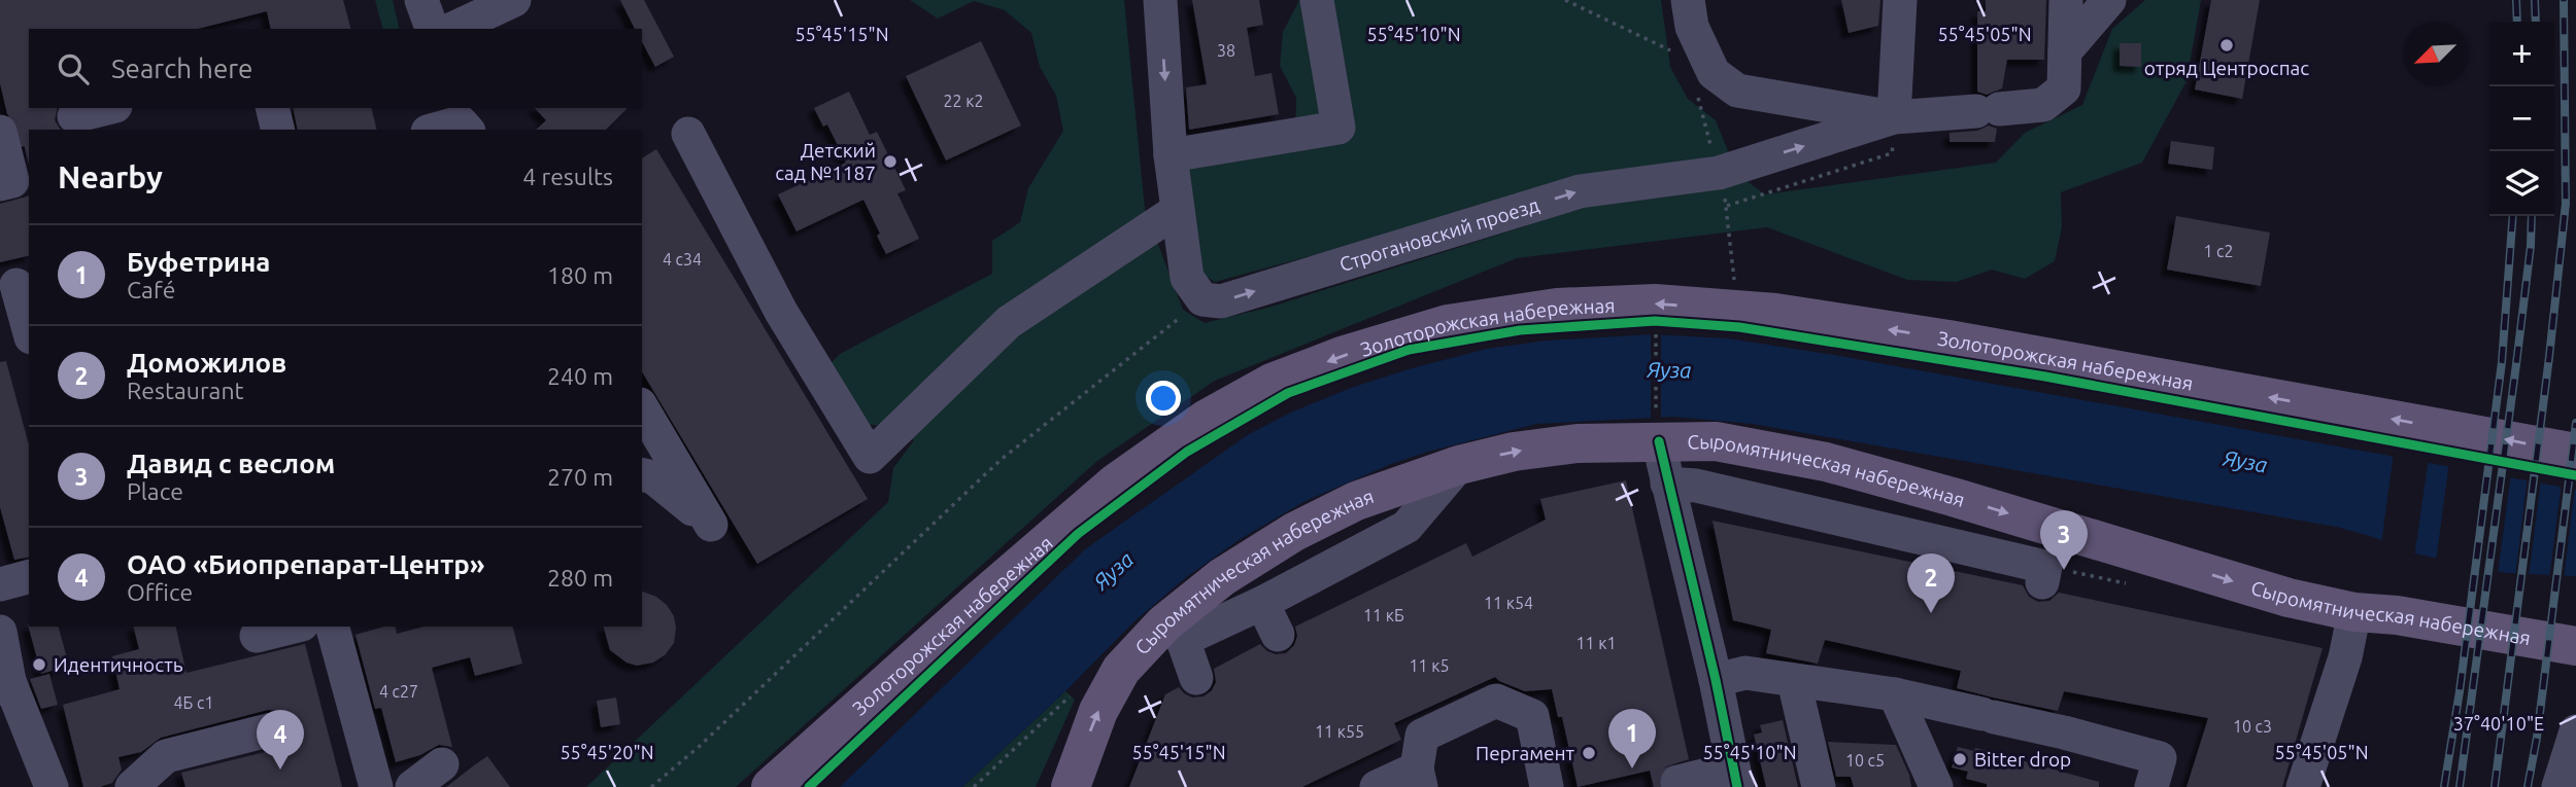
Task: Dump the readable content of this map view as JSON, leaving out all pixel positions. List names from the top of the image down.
{
  "streets": {
    "main road": ["Золоторожская набережная", "Сыромятническая набережная"],
    "street": ["Строгановский проезд"]
  },
  "one_way": ["Золоторожская набережная", "Сыромятническая набережная"],
  "water": ["Яуза"],
  "places": [
    "отряд Центроспас",
    "Детский сад №1187",
    "Идентичность",
    "Пергамент",
    "Bitter drop"
  ],
  "house_numbers": [
    "38",
    "22 к2",
    "1 с2",
    "4 с34",
    "11 к54",
    "11 кБ",
    "11 к1",
    "11 к5",
    "4 с27",
    "4Б с1",
    "10 с3",
    "11 к55",
    "10 с5"
  ],
  "north": "bottom left",
  "page": {
    "map_buttons": ["+", "−"],
    "search": "Search here",
    "heading": ["Nearby", "4 results"],
    "list": [
      {
        "mark": "1",
        "name": "Буфетрина",
        "note": "Café",
        "value": "180 m"
      },
      {
        "mark": "2",
        "name": "Доможилов",
        "note": "Restaurant",
        "value": "240 m"
      },
      {
        "mark": "3",
        "name": "Давид с веслом",
        "note": "Place",
        "value": "270 m"
      },
      {
        "mark": "4",
        "name": "ОАО «Биопрепарат-Центр»",
        "note": "Office",
        "value": "280 m"
      }
    ],
    "pins": [
      "3",
      "2",
      "1",
      "4"
    ]
  },
  "coordinates": [
    "55°45'10\"N",
    "55°45'05\"N",
    "55°45'15\"N",
    "37°40'10\"E",
    "55°45'20\"N"
  ]
}
